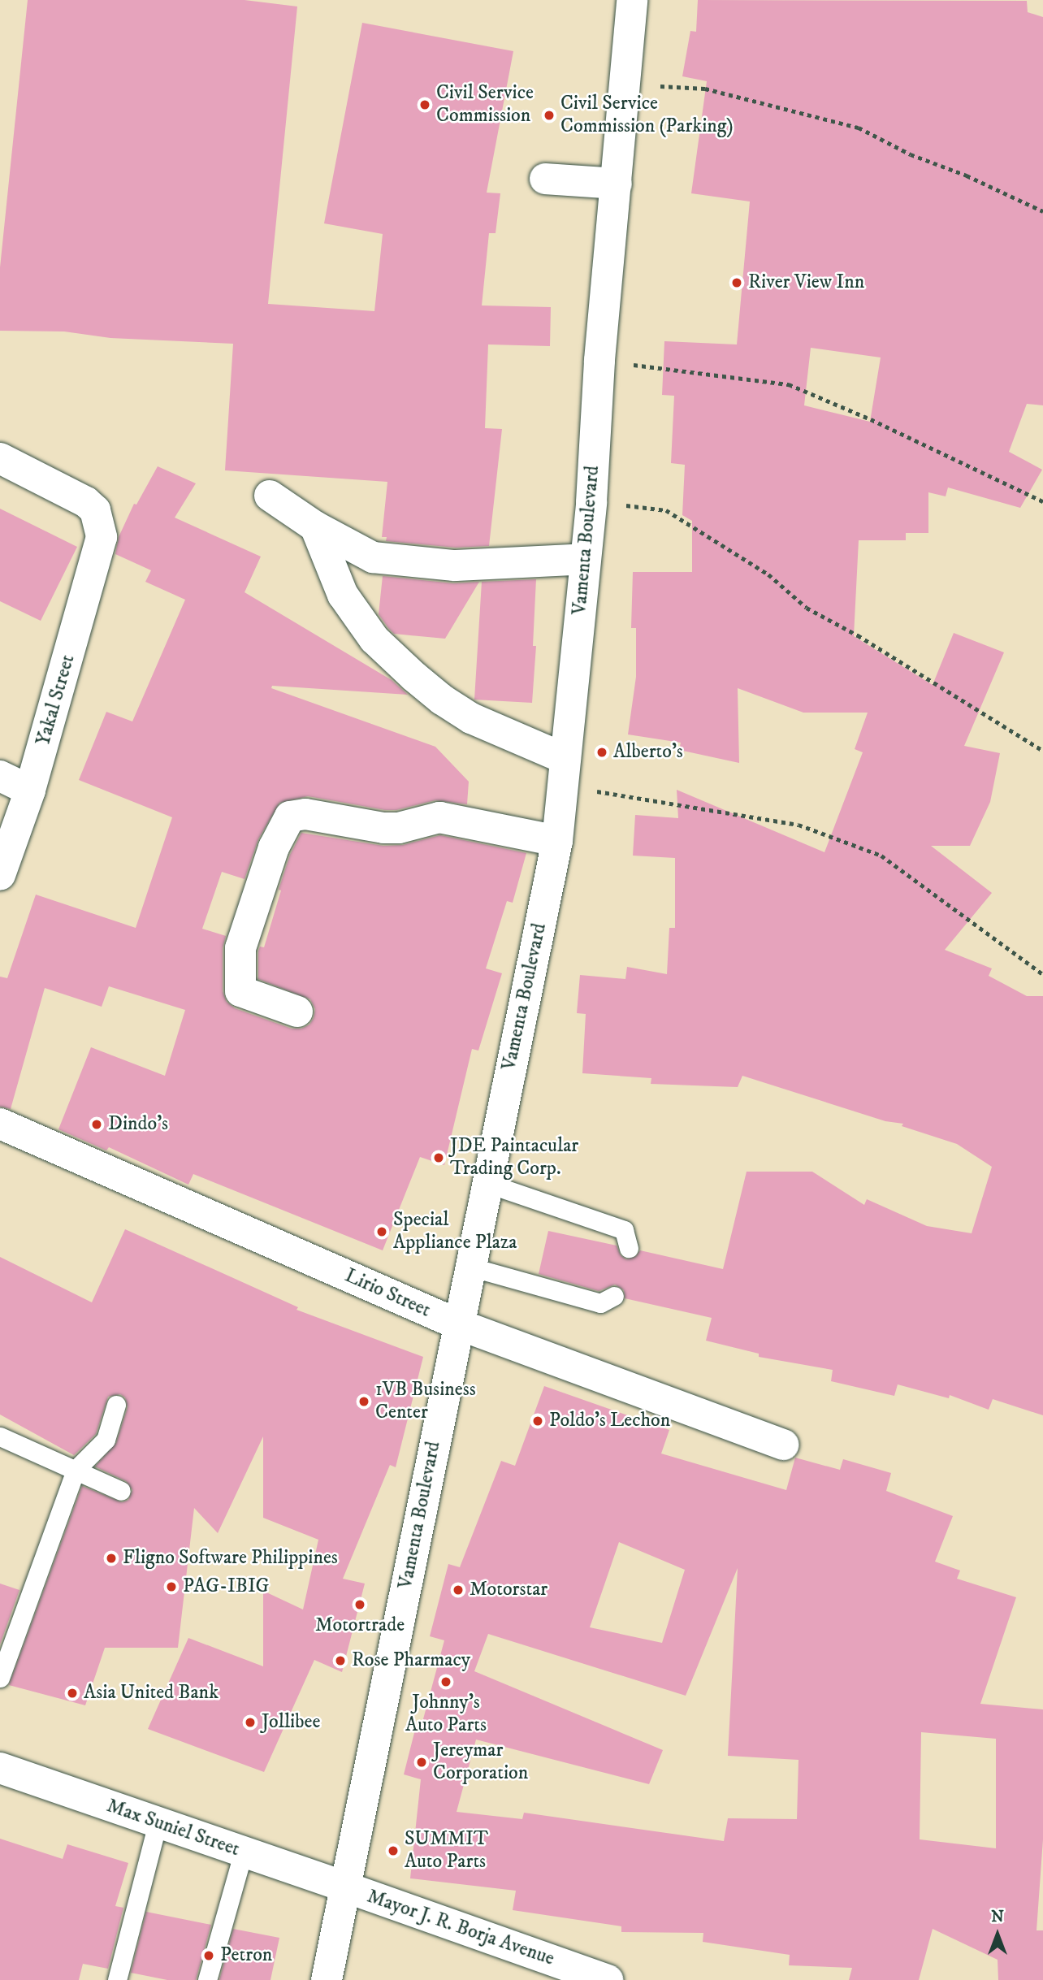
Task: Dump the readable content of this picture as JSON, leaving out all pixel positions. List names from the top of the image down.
{
  "streets": {
    "main road": [
      "Vamenta Boulevard",
      "Yakal Street",
      "Lirio Street",
      "Max Suniel Street",
      "Mayor J. R. Borja Avenue"
    ]
  },
  "crossings": [
    ["Vamenta Boulevard", "Lirio Street"],
    ["Vamenta Boulevard", "Max Suniel Street"],
    ["Vamenta Boulevard", "Mayor J. R. Borja Avenue"],
    ["Max Suniel Street", "Mayor J. R. Borja Avenue"]
  ],
  "places": [
    "Civil Service Commission",
    "Civil Service Commission (Parking)",
    "River View Inn",
    "Alberto’s",
    "Dindo's",
    "JDE Paintacular Trading Corp.",
    "Special Appliance Plaza",
    "1VB Business Center",
    "Poldo's Lechon",
    "Fligno Software Philippines",
    "PAG-IBIG",
    "Motorstar",
    "Motortrade",
    "Rose Pharmacy",
    "Johnny’s Auto Parts",
    "Asia United Bank",
    "Jollibee",
    "Jereymar Corporation",
    "SUMMIT Auto Parts",
    "Petron"
  ],
  "north": "top"
}
